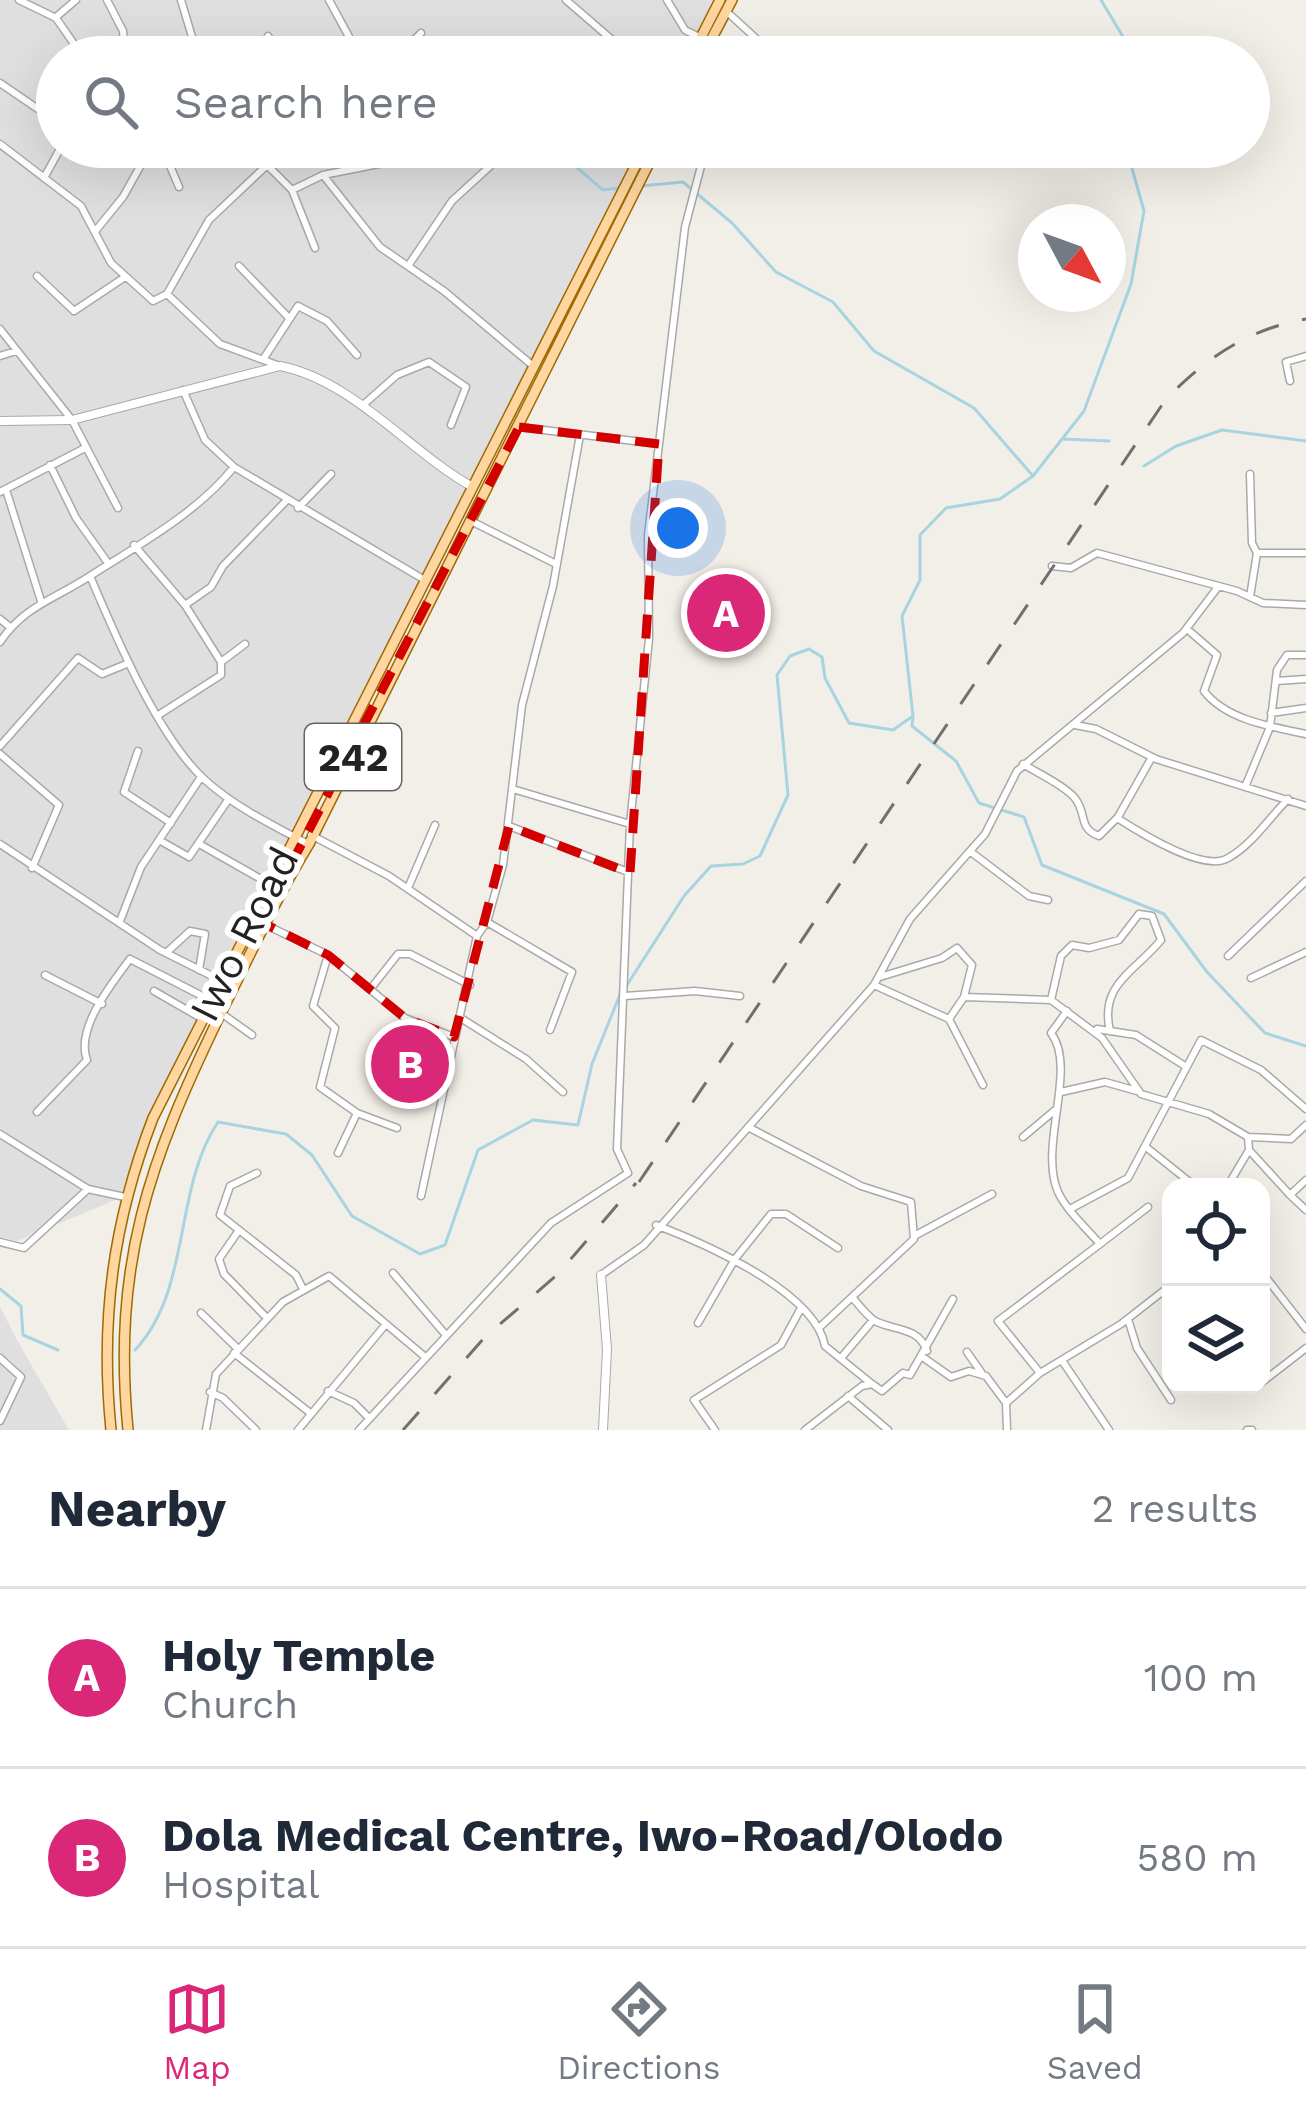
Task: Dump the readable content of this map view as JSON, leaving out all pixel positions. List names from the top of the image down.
{
  "streets": {
    "main road": ["242", "Iwo Road"]
  },
  "north": "bottom right",
  "page": {
    "search": "Search here",
    "pins": ["A", "B"],
    "heading": ["Nearby", "2 results"],
    "list": [
      {
        "mark": "A",
        "name": "Holy Temple",
        "note": "Church",
        "value": "100 m"
      },
      {
        "mark": "B",
        "name": "Dola Medical Centre, Iwo-Road/Olodo",
        "note": "Hospital",
        "value": "580 m"
      }
    ],
    "nav": ["Map", "Directions", "Saved"]
  }
}
